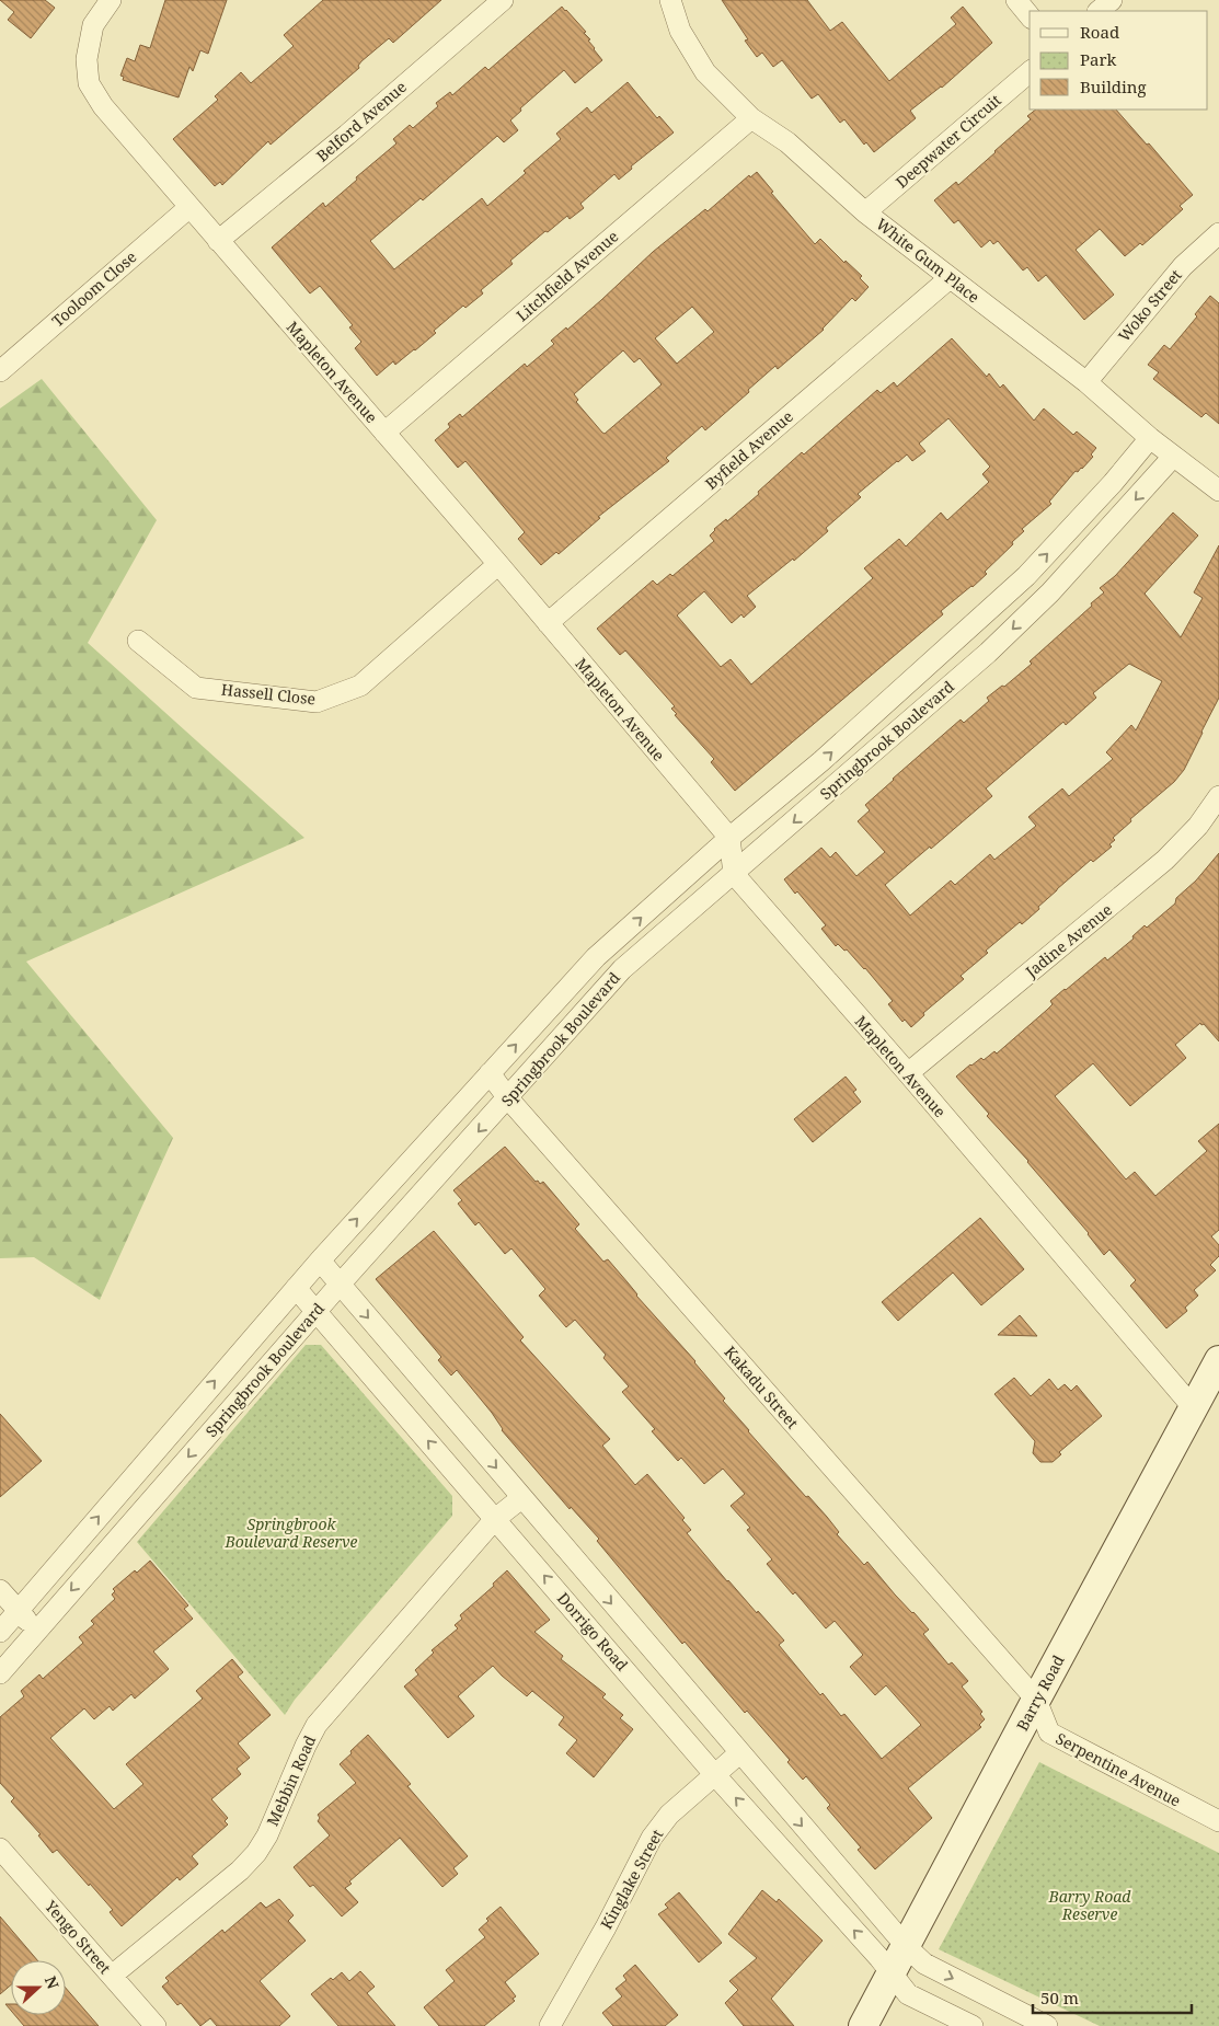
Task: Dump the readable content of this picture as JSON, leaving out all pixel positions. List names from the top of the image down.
{
  "streets": {
    "street": [
      "Belford Avenue",
      "Deepwater Circuit",
      "White Gum Place",
      "Litchfield Avenue",
      "Tooloom Close",
      "Woko Street",
      "Mapleton Avenue",
      "Byfield Avenue",
      "Hassell Close",
      "Springbrook Boulevard",
      "Jadine Avenue",
      "Kakadu Street",
      "Dorrigo Road",
      "Barry Road",
      "Serpentine Avenue",
      "Mebbin Road",
      "Kinglake Street",
      "Yengo Street"
    ]
  },
  "crossings": [
    ["Belford Avenue", "Mapleton Avenue"],
    ["Deepwater Circuit", "White Gum Place"],
    ["White Gum Place", "Litchfield Avenue"],
    ["White Gum Place", "Woko Street"],
    ["White Gum Place", "Byfield Avenue"],
    ["White Gum Place", "Springbrook Boulevard"],
    ["Litchfield Avenue", "Mapleton Avenue"],
    ["Tooloom Close", "Mapleton Avenue"],
    ["Mapleton Avenue", "Byfield Avenue"],
    ["Mapleton Avenue", "Hassell Close"],
    ["Mapleton Avenue", "Springbrook Boulevard"],
    ["Mapleton Avenue", "Jadine Avenue"],
    ["Mapleton Avenue", "Barry Road"],
    ["Springbrook Boulevard", "Kakadu Street"],
    ["Springbrook Boulevard", "Dorrigo Road"],
    ["Kakadu Street", "Barry Road"],
    ["Kakadu Street", "Serpentine Avenue"],
    ["Dorrigo Road", "Barry Road"],
    ["Dorrigo Road", "Mebbin Road"],
    ["Dorrigo Road", "Kinglake Street"],
    ["Barry Road", "Serpentine Avenue"],
    ["Mebbin Road", "Yengo Street"]
  ],
  "parks": ["Springbrook Boulevard Reserve", "Barry Road Reserve"],
  "legend": ["Road", "Park", "Building"],
  "scale_bar": "50 m",
  "north": "right"
}
